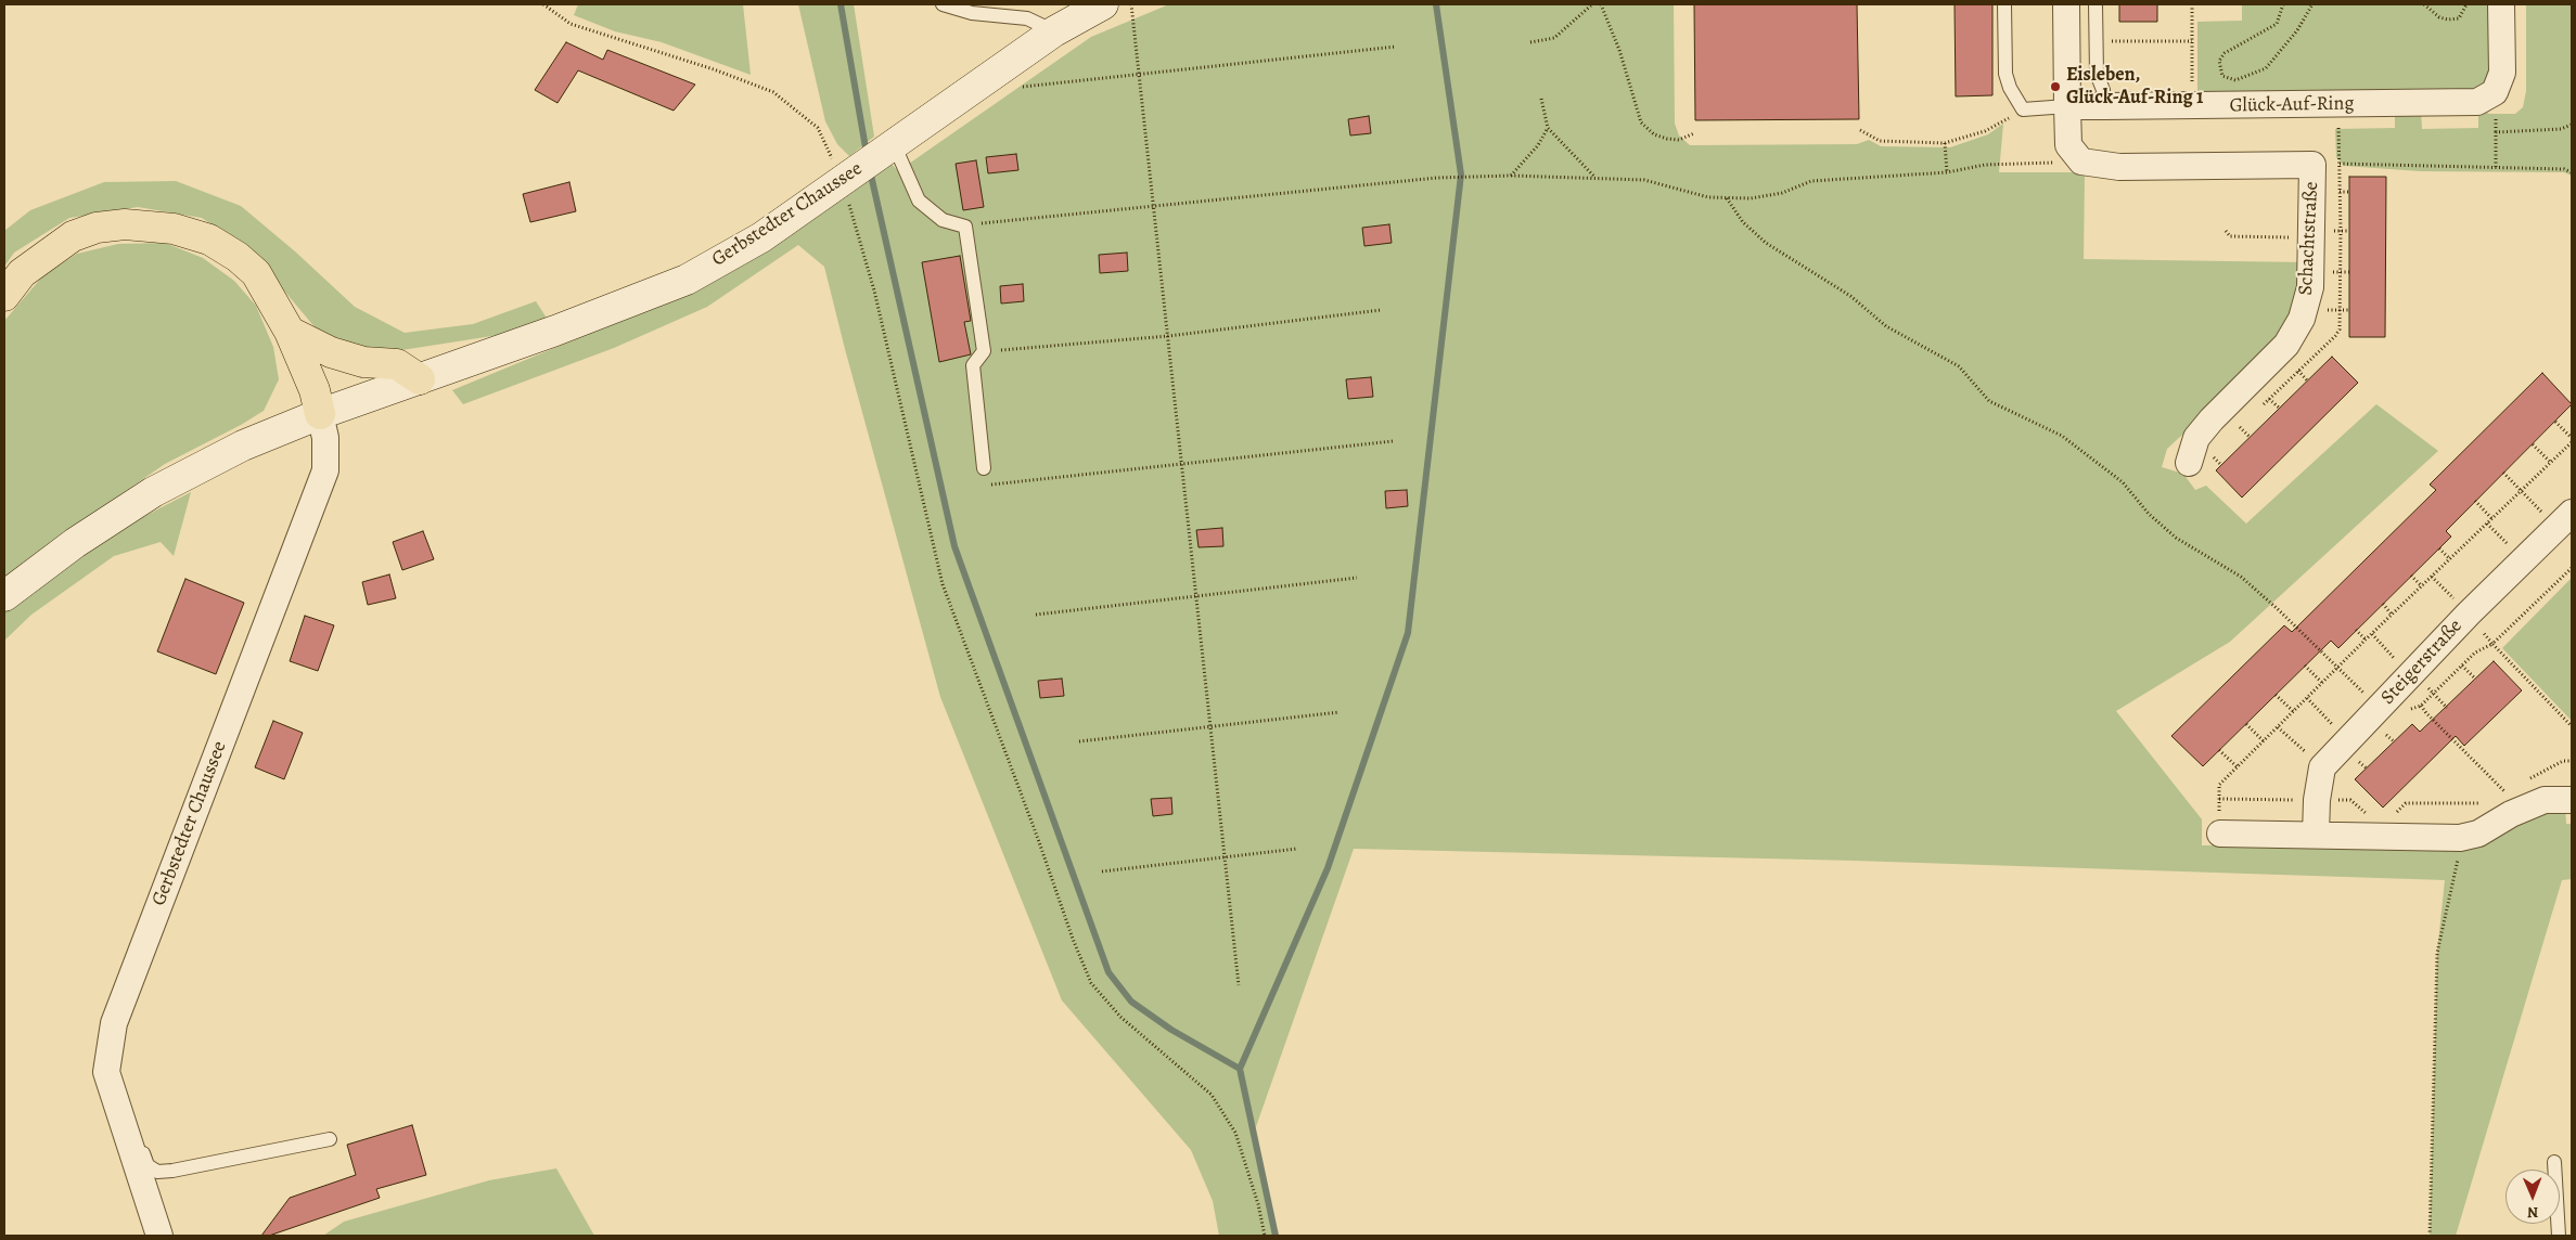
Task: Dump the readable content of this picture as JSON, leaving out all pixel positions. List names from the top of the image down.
{
  "streets": {
    "main road": ["Gerbstedter Chaussee"],
    "street": ["Glück-Auf-Ring", "Schachtstraße", "Steigerstraße"]
  },
  "places": ["Eisleben, Glück-Auf-Ring 1"],
  "north": "bottom"
}
